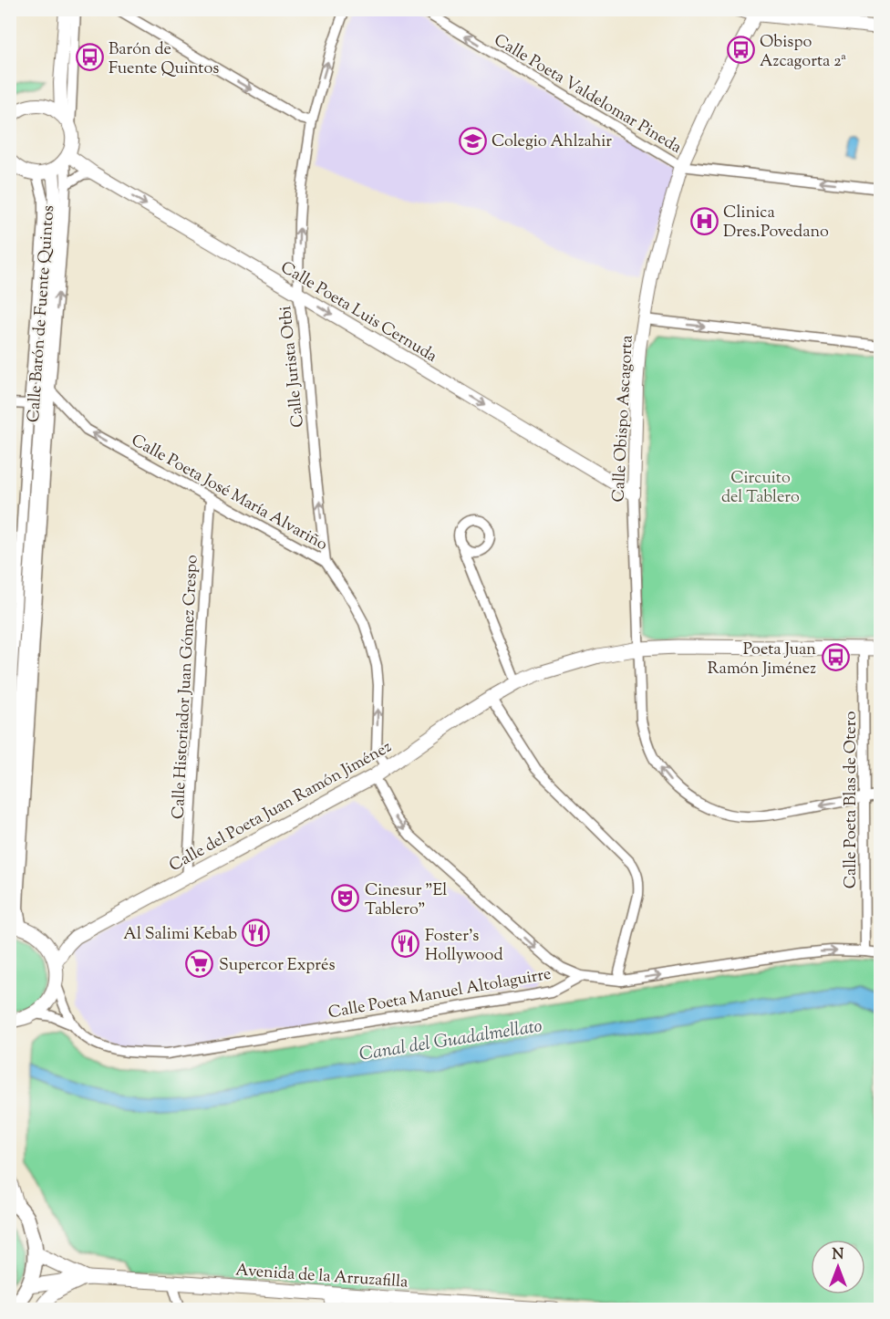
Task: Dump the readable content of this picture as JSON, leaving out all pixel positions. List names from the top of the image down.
{
  "streets": {
    "main road": ["Calle del Poeta Juan Ramón Jiménez", "Avenida de la Arruzafilla"],
    "street": [
      "Calle Poeta Valdelomar Pineda",
      "Calle Poeta Luis Cernuda",
      "Calle Barón de Fuente Quintos",
      "Calle Jurista Otbi",
      "Calle Obispo Ascagorta",
      "Calle Poeta José María Alvariño",
      "Calle Historiador Juan Gómez Crespo",
      "Calle Poeta Blas de Otero",
      "Calle Poeta Manuel Altolaguirre"
    ]
  },
  "crossings": [
    ["Calle Poeta Valdelomar Pineda", "Calle Obispo Ascagorta"],
    ["Calle Poeta Luis Cernuda", "Calle Barón de Fuente Quintos"],
    ["Calle Poeta Luis Cernuda", "Calle Jurista Otbi"],
    ["Calle Poeta Luis Cernuda", "Calle Obispo Ascagorta"],
    ["Calle Barón de Fuente Quintos", "Calle Poeta José María Alvariño"],
    ["Calle Jurista Otbi", "Calle Poeta José María Alvariño"],
    ["Calle Obispo Ascagorta", "Calle Poeta Blas de Otero"],
    ["Calle Obispo Ascagorta", "Calle del Poeta Juan Ramón Jiménez"],
    ["Calle Poeta José María Alvariño", "Calle Historiador Juan Gómez Crespo"],
    ["Calle Poeta José María Alvariño", "Calle del Poeta Juan Ramón Jiménez"],
    ["Calle Historiador Juan Gómez Crespo", "Calle del Poeta Juan Ramón Jiménez"],
    ["Calle Poeta Blas de Otero", "Calle del Poeta Juan Ramón Jiménez"]
  ],
  "one_way": [
    "Calle Poeta Valdelomar Pineda",
    "Calle Poeta Luis Cernuda",
    "Calle Jurista Otbi",
    "Calle Poeta José María Alvariño"
  ],
  "water": ["Canal del Guadalmellato"],
  "parks": ["Circuito del Tablero"],
  "places": {
    "bus stop": ["Obispo Azcagorta 2ª", "Barón de Fuente Quintos", "Poeta Juan Ramón Jiménez"],
    "school or university": ["Colegio Ahlzahir"],
    "hospital": ["Clinica Dres.Povedano"],
    "theatre": ["Cinesur \"El Tablero\""],
    "restaurant": ["Al Salimi Kebab", "Foster's Hollywood"],
    "supermarket": ["Supercor Exprés"]
  },
  "north": "top"
}
